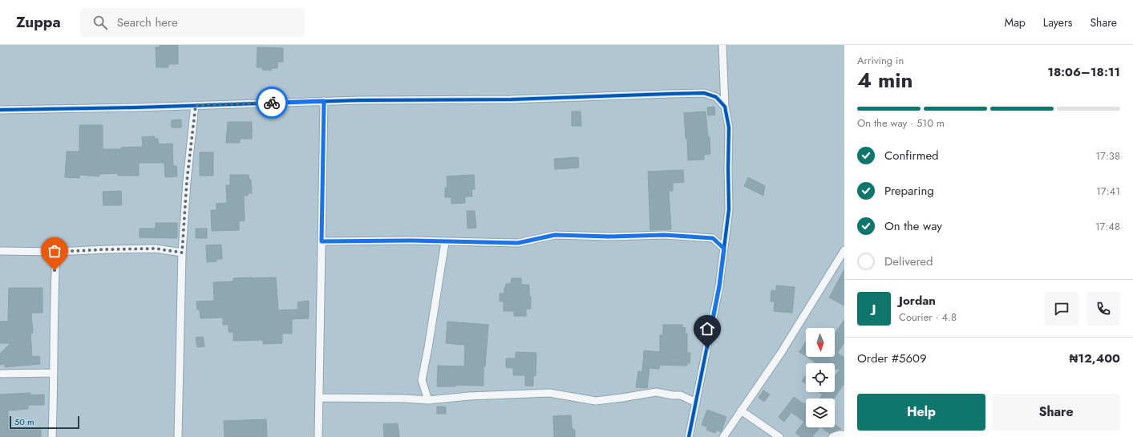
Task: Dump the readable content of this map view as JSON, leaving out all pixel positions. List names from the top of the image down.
{
  "scale_bar": "50 m",
  "north": "bottom",
  "page": {
    "header": "Zuppa",
    "search": "Search here",
    "nav": ["Map", "Layers", "Share"],
    "heading": ["4 min", "Arriving in", "18:06–18:11"],
    "panel": [
      "Jordan",
      "Courier · 4.8",
      "Order #5609",
      "₦12,400"
    ],
    "bar": "On the way · 510 m",
    "list": [
      ["Confirmed", "17:38"],
      ["Preparing", "17:41"],
      ["On the way", "17:48"],
      "Delivered"
    ],
    "round": "J",
    "buttons": ["Help", "Share"],
    "scale": "50 m"
  }
}
